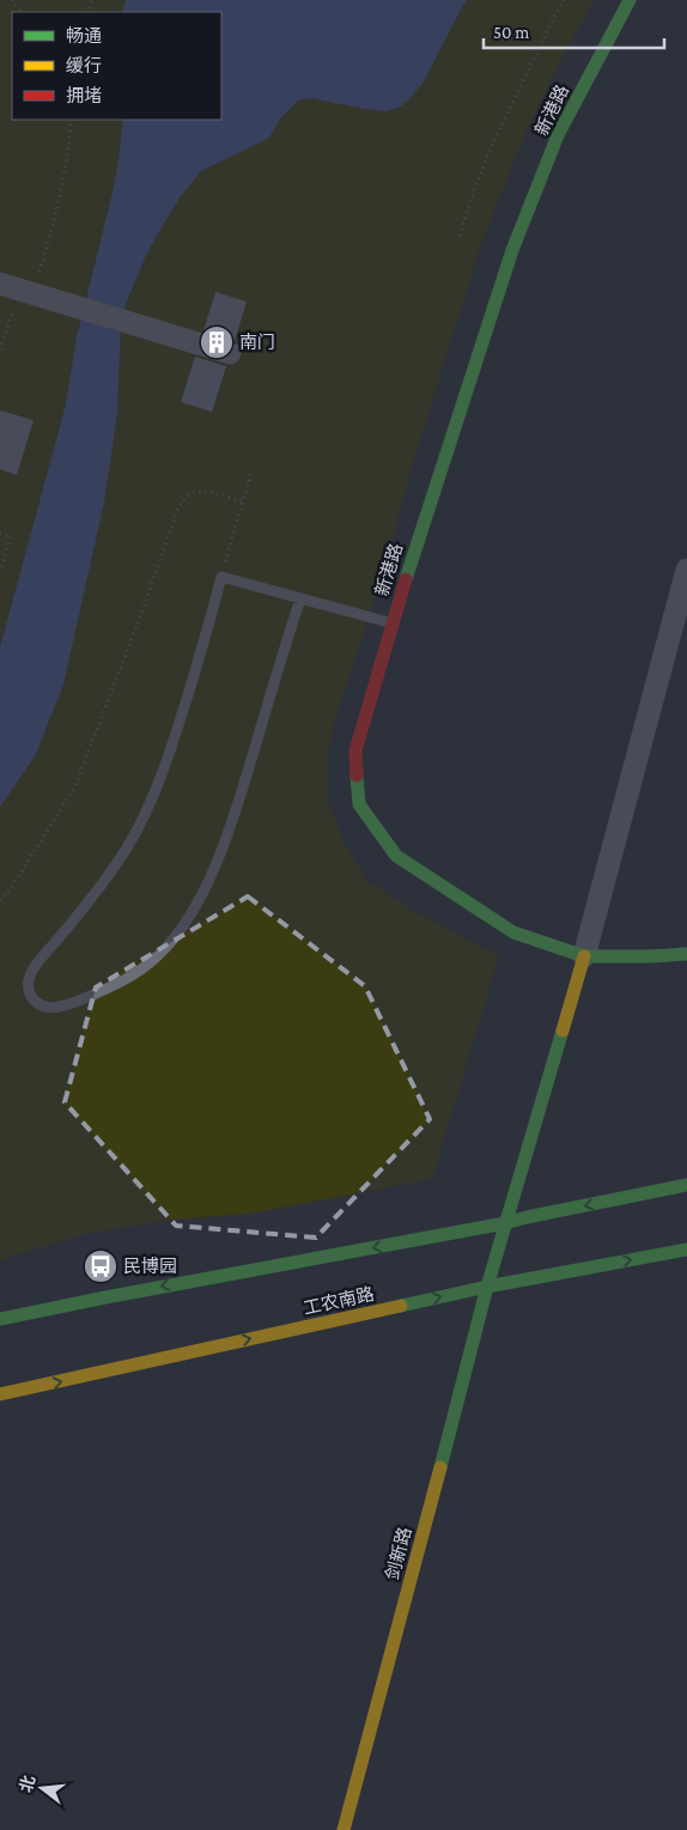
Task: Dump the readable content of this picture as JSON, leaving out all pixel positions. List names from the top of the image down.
{
  "streets": {
    "street": ["新港路", "工农南路", "剑新路"]
  },
  "crossings": [
    ["新港路", "剑新路"],
    ["工农南路", "剑新路"]
  ],
  "places": {
    "building": ["南门"],
    "bus stop": ["民博园"]
  },
  "legend": ["畅通", "缓行", "拥堵"],
  "scale_bar": "50 m",
  "north": "left"
}
